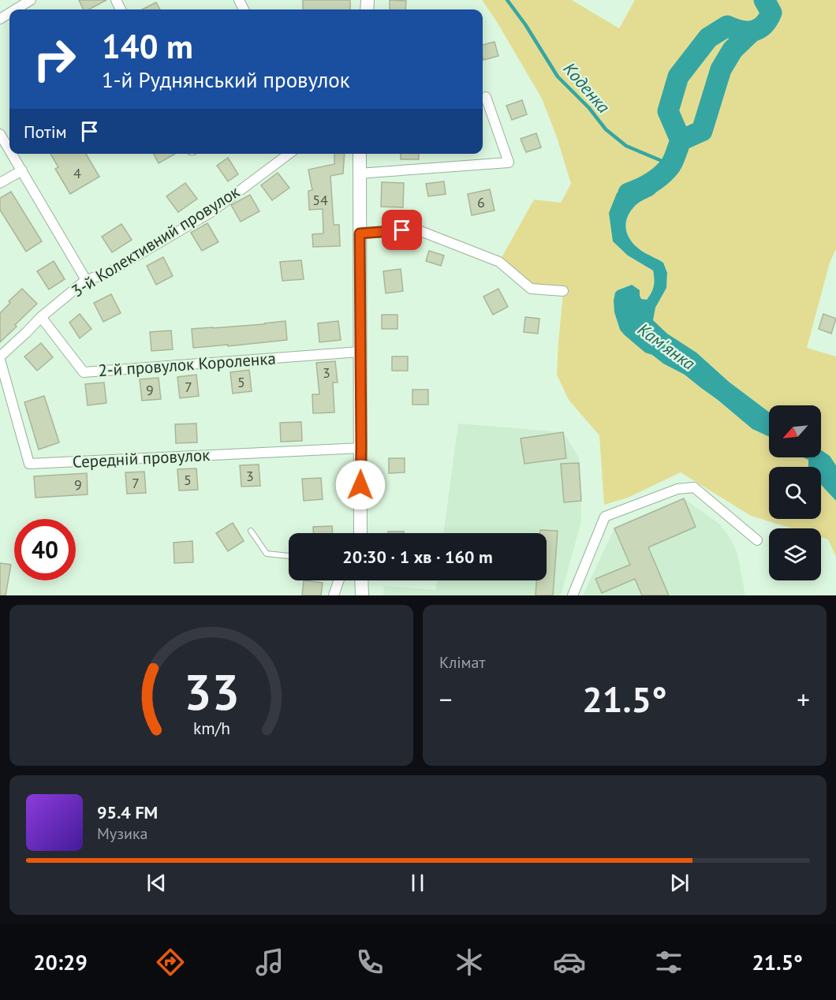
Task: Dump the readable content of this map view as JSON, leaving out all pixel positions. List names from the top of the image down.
{
  "streets": {
    "street": ["3-й Колективний провулок", "2-й провулок Короленка", "Середній провулок"]
  },
  "crossings": [
    ["3-й Колективний провулок", "2-й провулок Короленка"],
    ["3-й Колективний провулок", "Середній провулок"]
  ],
  "water": ["Коденка", "Кам'янка"],
  "house_numbers": [
    "4",
    "54",
    "6",
    "3",
    "5",
    "7",
    "9",
    "3",
    "5",
    "7",
    "9"
  ],
  "north": "bottom left",
  "page": {
    "turn": ["140 m", "1-й Руднянський провулок"],
    "then": "Потім",
    "limit": "40",
    "trip": "20:30 · 1 хв · 160 m",
    "tile": "Клімат",
    "heat": ["−", "21.5°", "+"],
    "song": ["95.4 FM", "Музика"],
    "tabs": ["20:29", "21.5°"],
    "gauge": ["33", "km/h"]
  }
}
